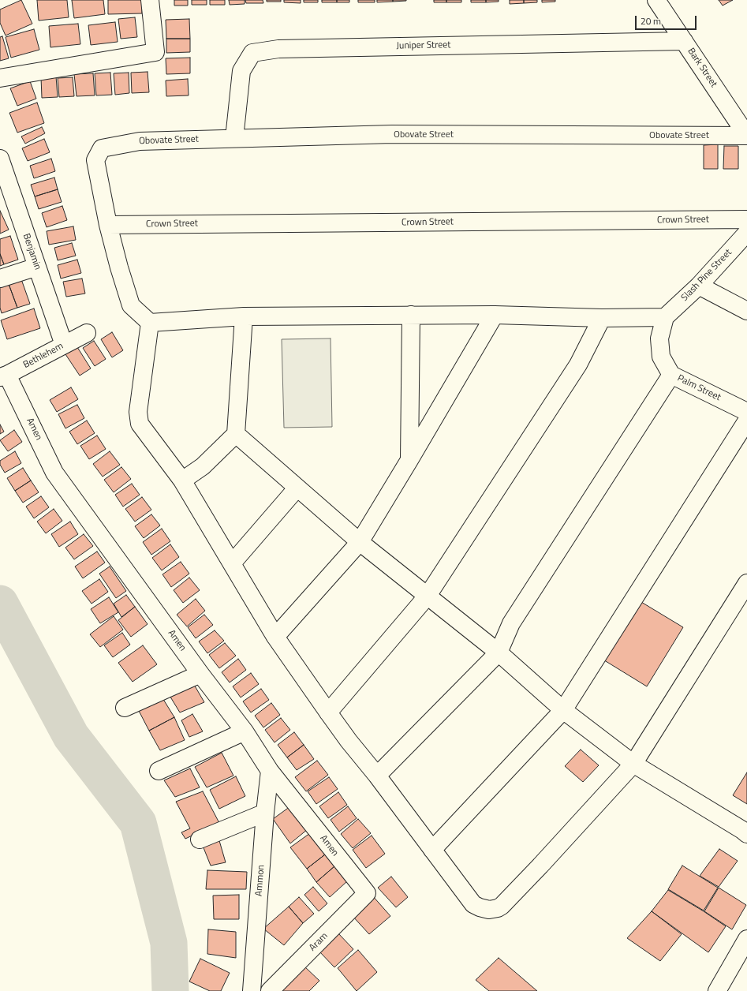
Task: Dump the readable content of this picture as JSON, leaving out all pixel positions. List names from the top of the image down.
{
  "streets": {
    "street": [
      "Juniper Street",
      "Bark Street",
      "Obovate Street",
      "Crown Street",
      "Benjamin",
      "Slash Pine Street",
      "Bethlehem",
      "Palm Street",
      "Amen",
      "Ammon",
      "Aram"
    ]
  },
  "crossings": [
    ["Juniper Street", "Bark Street"],
    ["Juniper Street", "Obovate Street"],
    ["Bark Street", "Obovate Street"],
    ["Obovate Street", "Crown Street"],
    ["Benjamin", "Bethlehem"],
    ["Slash Pine Street", "Palm Street"],
    ["Bethlehem", "Amen"],
    ["Amen", "Ammon"],
    ["Amen", "Aram"]
  ],
  "scale_bar": "20 m"
}
